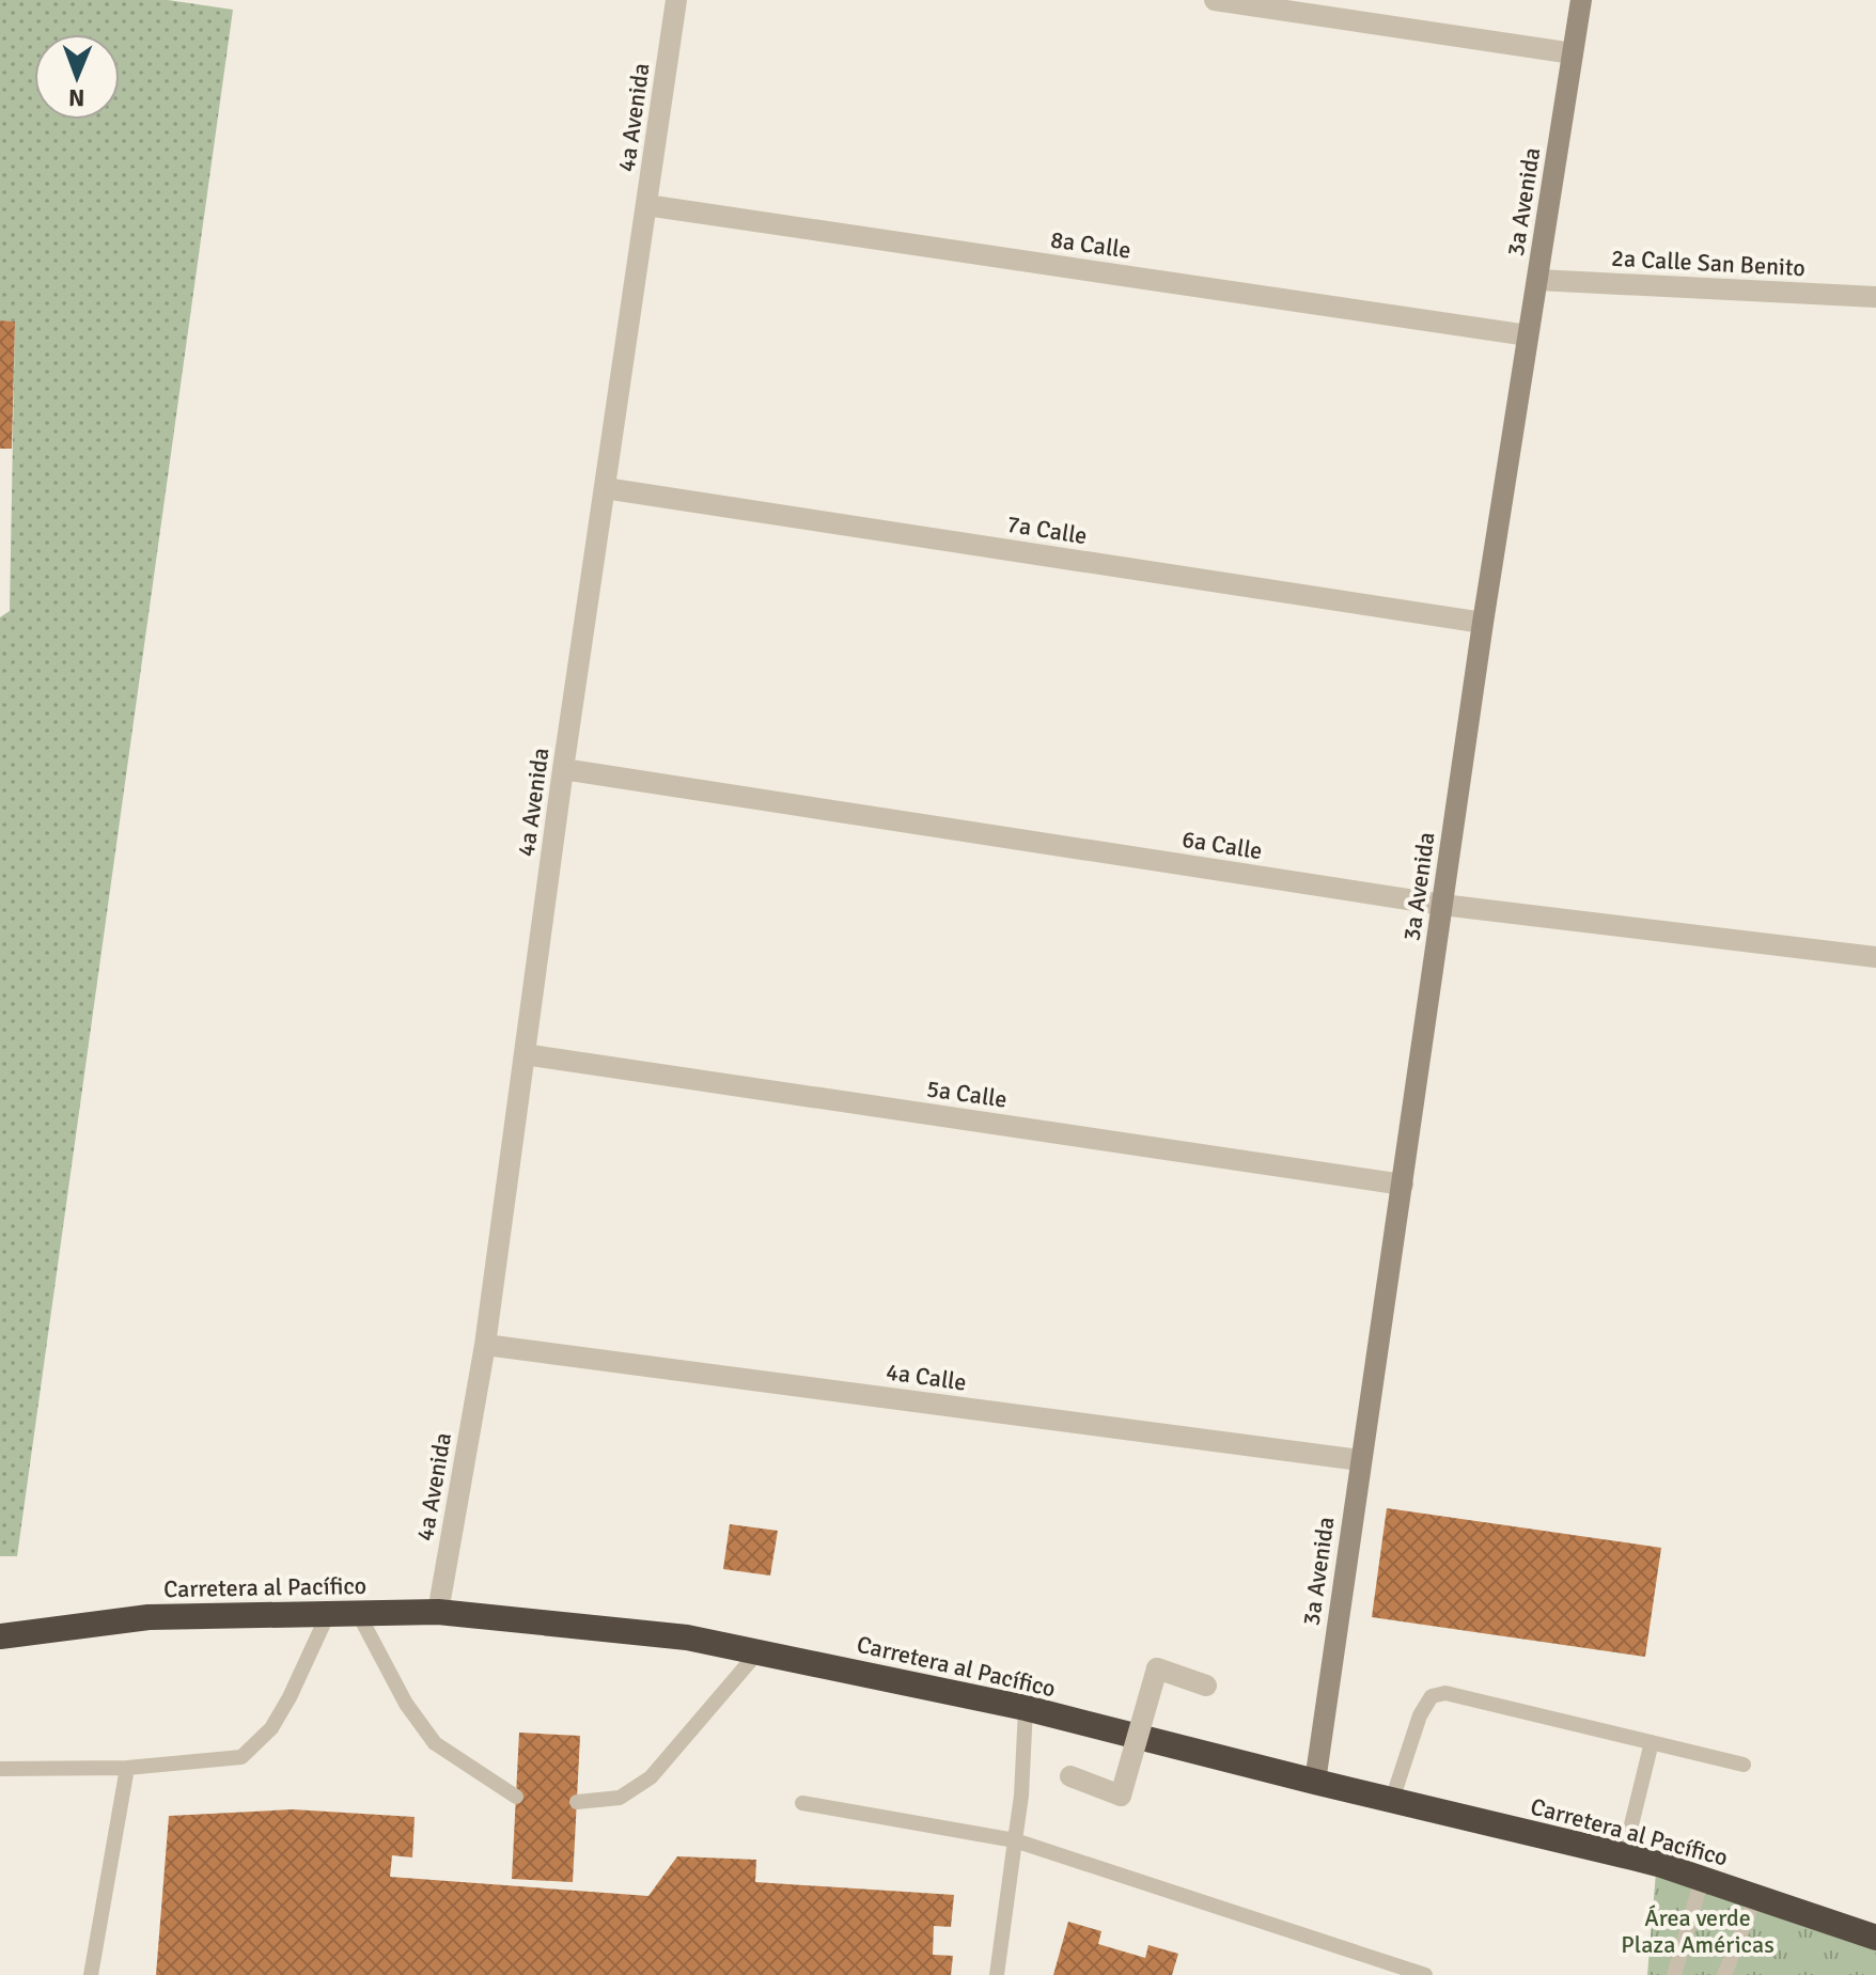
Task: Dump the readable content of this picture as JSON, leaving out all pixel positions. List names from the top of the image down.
{
  "streets": {
    "highway": ["Carretera al Pacífico"],
    "street": [
      "4a Avenida",
      "3a Avenida",
      "8a Calle",
      "2a Calle San Benito",
      "7a Calle",
      "6a Calle",
      "5a Calle",
      "4a Calle"
    ]
  },
  "crossings": [
    ["4a Avenida", "8a Calle"],
    ["4a Avenida", "7a Calle"],
    ["4a Avenida", "6a Calle"],
    ["4a Avenida", "5a Calle"],
    ["4a Avenida", "4a Calle"],
    ["4a Avenida", "Carretera al Pacífico"],
    ["3a Avenida", "8a Calle"],
    ["3a Avenida", "2a Calle San Benito"],
    ["3a Avenida", "7a Calle"],
    ["3a Avenida", "6a Calle"],
    ["3a Avenida", "5a Calle"],
    ["3a Avenida", "4a Calle"],
    ["3a Avenida", "Carretera al Pacífico"]
  ],
  "parks": ["Área verde Plaza Américas"],
  "north": "bottom"
}
